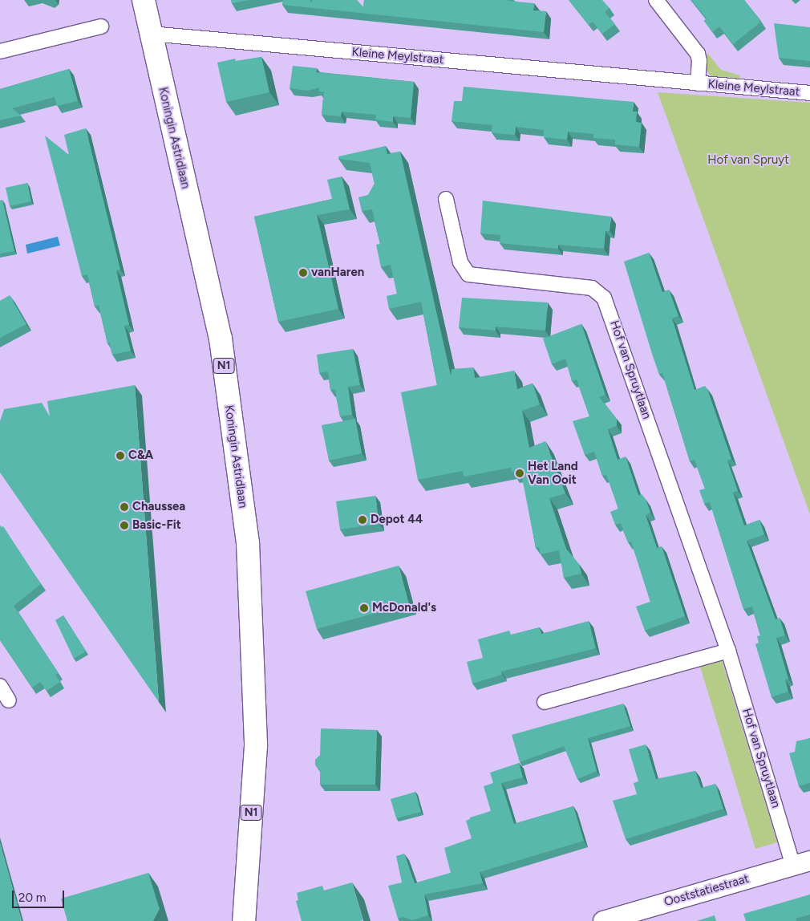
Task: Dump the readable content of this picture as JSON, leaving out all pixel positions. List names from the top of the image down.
{
  "streets": {
    "main road": ["Koningin Astridlaan", "N1"],
    "street": ["Kleine Meylstraat", "Hof van Spruytlaan", "Ooststatiestraat"]
  },
  "crossings": [
    ["Kleine Meylstraat", "Koningin Astridlaan"],
    ["Hof van Spruytlaan", "Ooststatiestraat"]
  ],
  "parks": ["Hof van Spruyt"],
  "places": [
    "vanHaren",
    "C&A",
    "Het Land Van Ooit",
    "Chaussea",
    "Depot 44",
    "Basic-Fit",
    "McDonald's"
  ],
  "scale_bar": "20 m"
}
